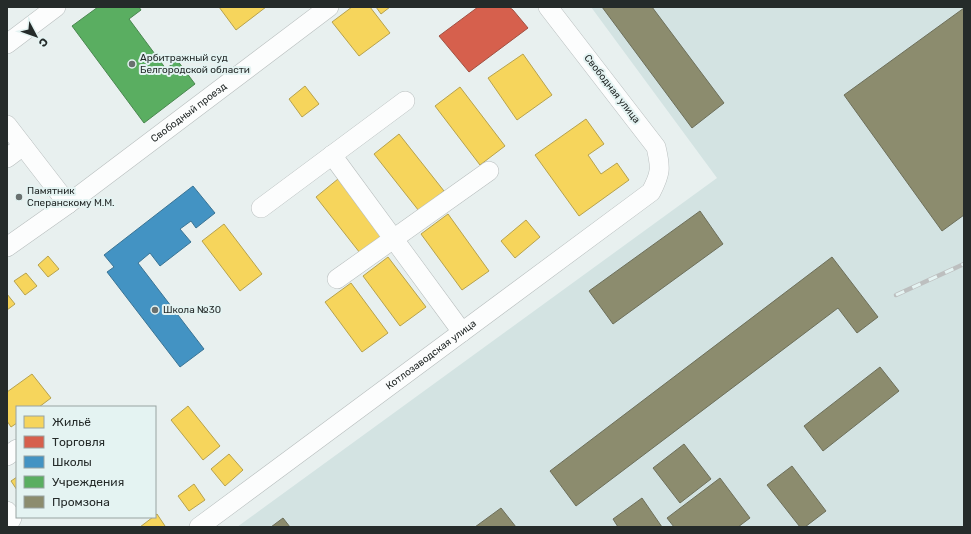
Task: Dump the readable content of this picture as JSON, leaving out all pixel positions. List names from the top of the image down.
{
  "streets": {
    "street": ["Свободная улица", "Свободный проезд", "Котлозаводская улица"]
  },
  "crossings": [
    ["Свободная улица", "Котлозаводская улица"]
  ],
  "places": ["Арбитражный суд Белгородской области", "Памятник Сперанскому М.М.", "Школа №30"],
  "legend": [
    "Жильё",
    "Торговля",
    "Школы",
    "Учреждения",
    "Промзона"
  ],
  "north": "bottom right"
}
